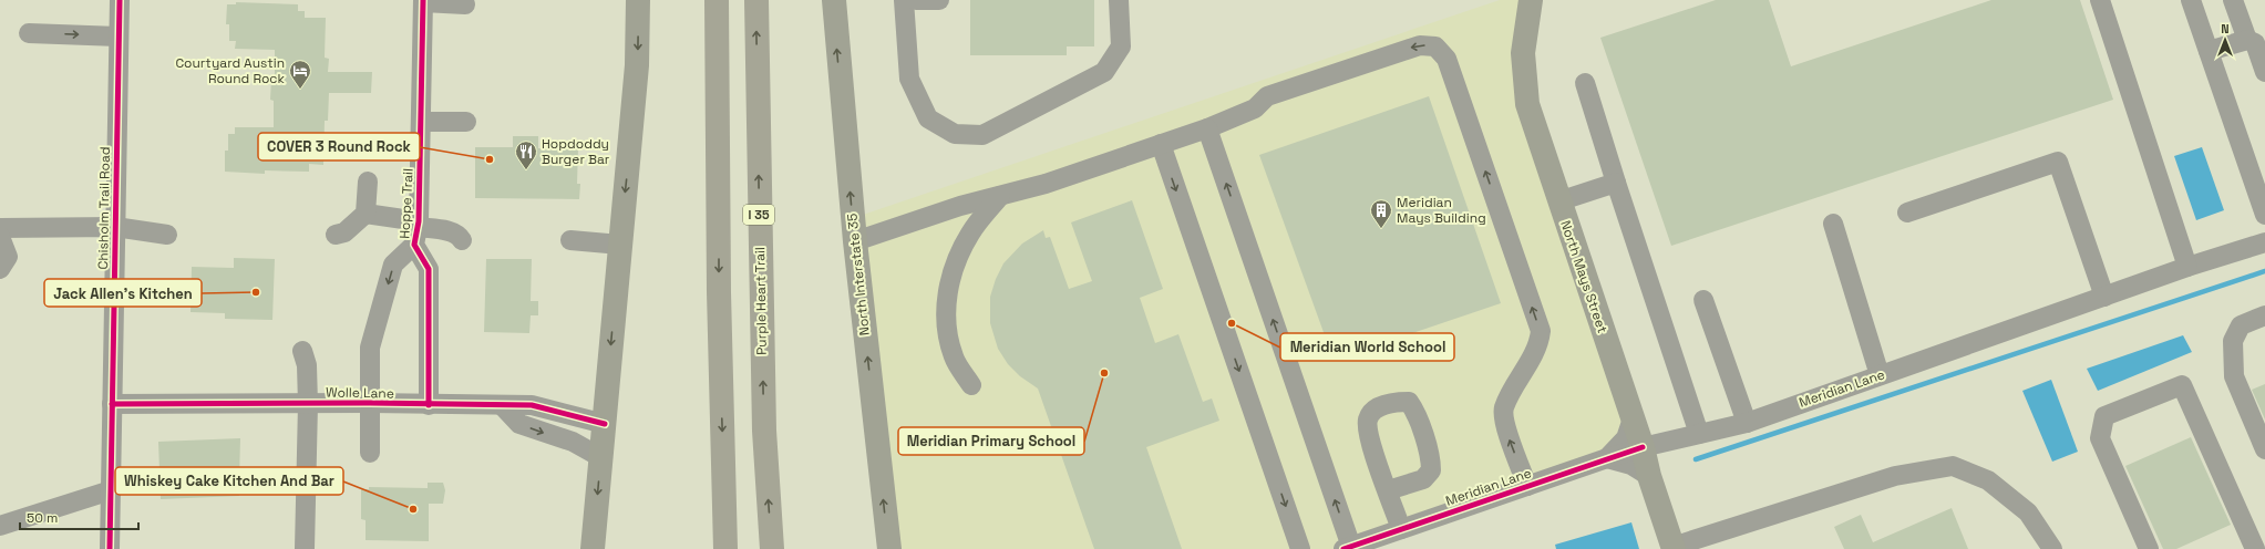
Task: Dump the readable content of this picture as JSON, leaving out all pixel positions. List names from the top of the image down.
{
  "streets": {
    "highway": ["I 35", "Purple Heart Trail"],
    "main road": ["North Interstate 35", "North Mays Street"],
    "street": [
      "Hoppe Trail",
      "Chisholm Trail Road",
      "Meridian Lane",
      "Wolle Lane"
    ]
  },
  "crossings": [
    ["Hoppe Trail", "Wolle Lane"],
    ["Chisholm Trail Road", "Wolle Lane"],
    ["North Mays Street", "Meridian Lane"]
  ],
  "one_way": ["North Interstate 35"],
  "places": {
    "hotel": ["Courtyard Austin Round Rock"],
    "other": [
      "COVER 3 Round Rock",
      "Jack Allen's Kitchen",
      "Meridian World School",
      "Meridian Primary School",
      "Whiskey Cake Kitchen And Bar"
    ],
    "restaurant": ["Hopdoddy Burger Bar"],
    "building": ["Meridian Mays Building"]
  },
  "scale_bar": "50 m",
  "north": "top"
}
